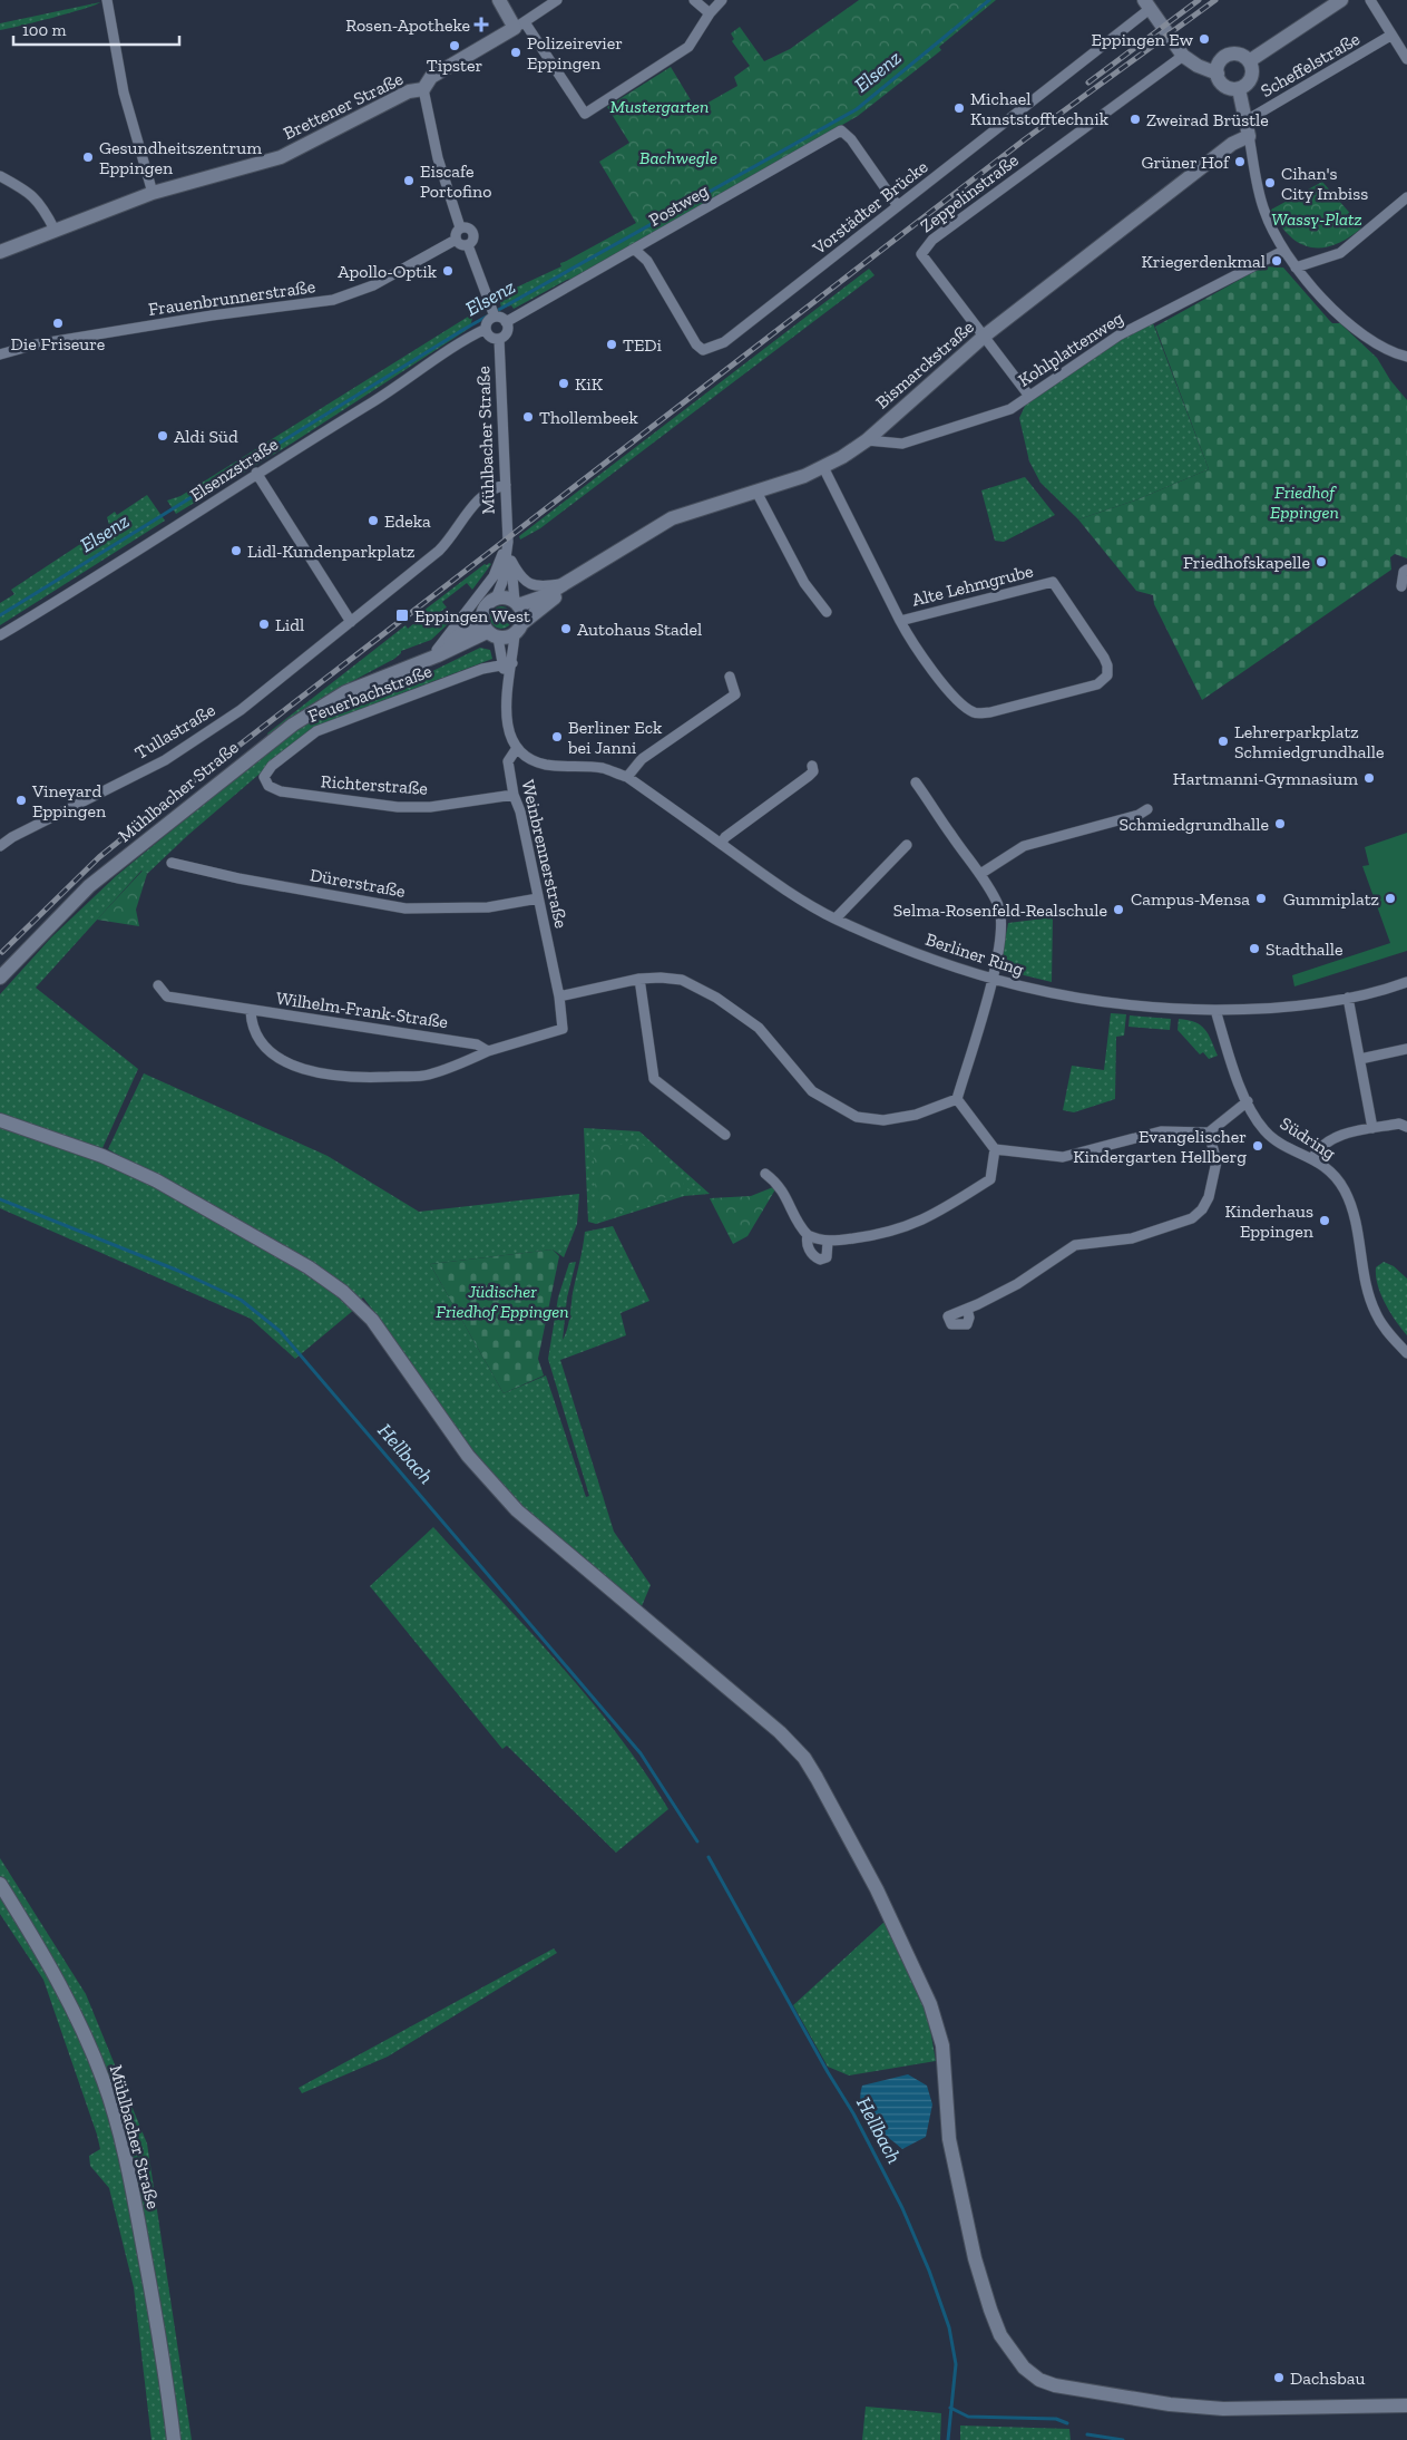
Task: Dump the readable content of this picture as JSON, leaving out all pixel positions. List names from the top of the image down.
{
  "streets": {
    "street": [
      "Scheffelstraße",
      "Brettener Straße",
      "Zeppelinstraße",
      "Postweg",
      "Vorstädter Brücke",
      "Frauenbrunnerstraße",
      "Kohlplattenweg",
      "Bismarckstraße",
      "Mühlbacher Straße",
      "Elsenzstraße",
      "Alte Lehmgrube",
      "Feuerbachstraße",
      "Tullastraße",
      "Richterstraße",
      "Weinbrennerstraße",
      "Dürerstraße",
      "Berliner Ring",
      "Wilhelm-Frank-Straße",
      "Südring"
    ]
  },
  "crossings": [
    ["Zeppelinstraße", "Kohlplattenweg"],
    ["Zeppelinstraße", "Bismarckstraße"],
    ["Postweg", "Vorstädter Brücke"],
    ["Postweg", "Mühlbacher Straße"],
    ["Postweg", "Elsenzstraße"],
    ["Kohlplattenweg", "Bismarckstraße"],
    ["Bismarckstraße", "Mühlbacher Straße"],
    ["Bismarckstraße", "Alte Lehmgrube"],
    ["Mühlbacher Straße", "Elsenzstraße"],
    ["Mühlbacher Straße", "Tullastraße"],
    ["Feuerbachstraße", "Richterstraße"],
    ["Richterstraße", "Weinbrennerstraße"],
    ["Weinbrennerstraße", "Dürerstraße"],
    ["Weinbrennerstraße", "Berliner Ring"],
    ["Weinbrennerstraße", "Wilhelm-Frank-Straße"],
    ["Berliner Ring", "Südring"]
  ],
  "water": ["Elsenz", "Hellbach"],
  "parks": [
    "Mustergarten",
    "Bachwegle",
    "Wassy-Platz",
    "Friedhof Eppingen",
    "Jüdischer Friedhof Eppingen"
  ],
  "places": {
    "health": ["Rosen-Apotheke"],
    "other": [
      "Eppingen Ew",
      "Tipster",
      "Polizeirevier Eppingen",
      "Michael Kunststofftechnik",
      "Zweirad Brüstle",
      "Gesundheitszentrum Eppingen",
      "Grüner Hof",
      "Eiscafe Portofino",
      "Cihan's City Imbiss",
      "Kriegerdenkmal",
      "Apollo-Optik",
      "Die Friseure",
      "TEDi",
      "KiK",
      "Thollembeek",
      "Aldi Süd",
      "Edeka",
      "Lidl-Kundenparkplatz",
      "Friedhofskapelle",
      "Lidl",
      "Autohaus Stadel",
      "Berliner Eck bei Janni",
      "Lehrerparkplatz Schmiedgrundhalle",
      "Hartmanni-Gymnasium",
      "Vineyard Eppingen",
      "Schmiedgrundhalle",
      "Campus-Mensa",
      "Gummiplatz",
      "Selma-Rosenfeld-Realschule",
      "Stadthalle",
      "Evangelischer Kindergarten Hellberg",
      "Kinderhaus Eppingen",
      "Dachsbau"
    ],
    "transit": ["Eppingen West"]
  },
  "scale_bar": "100 m"
}
